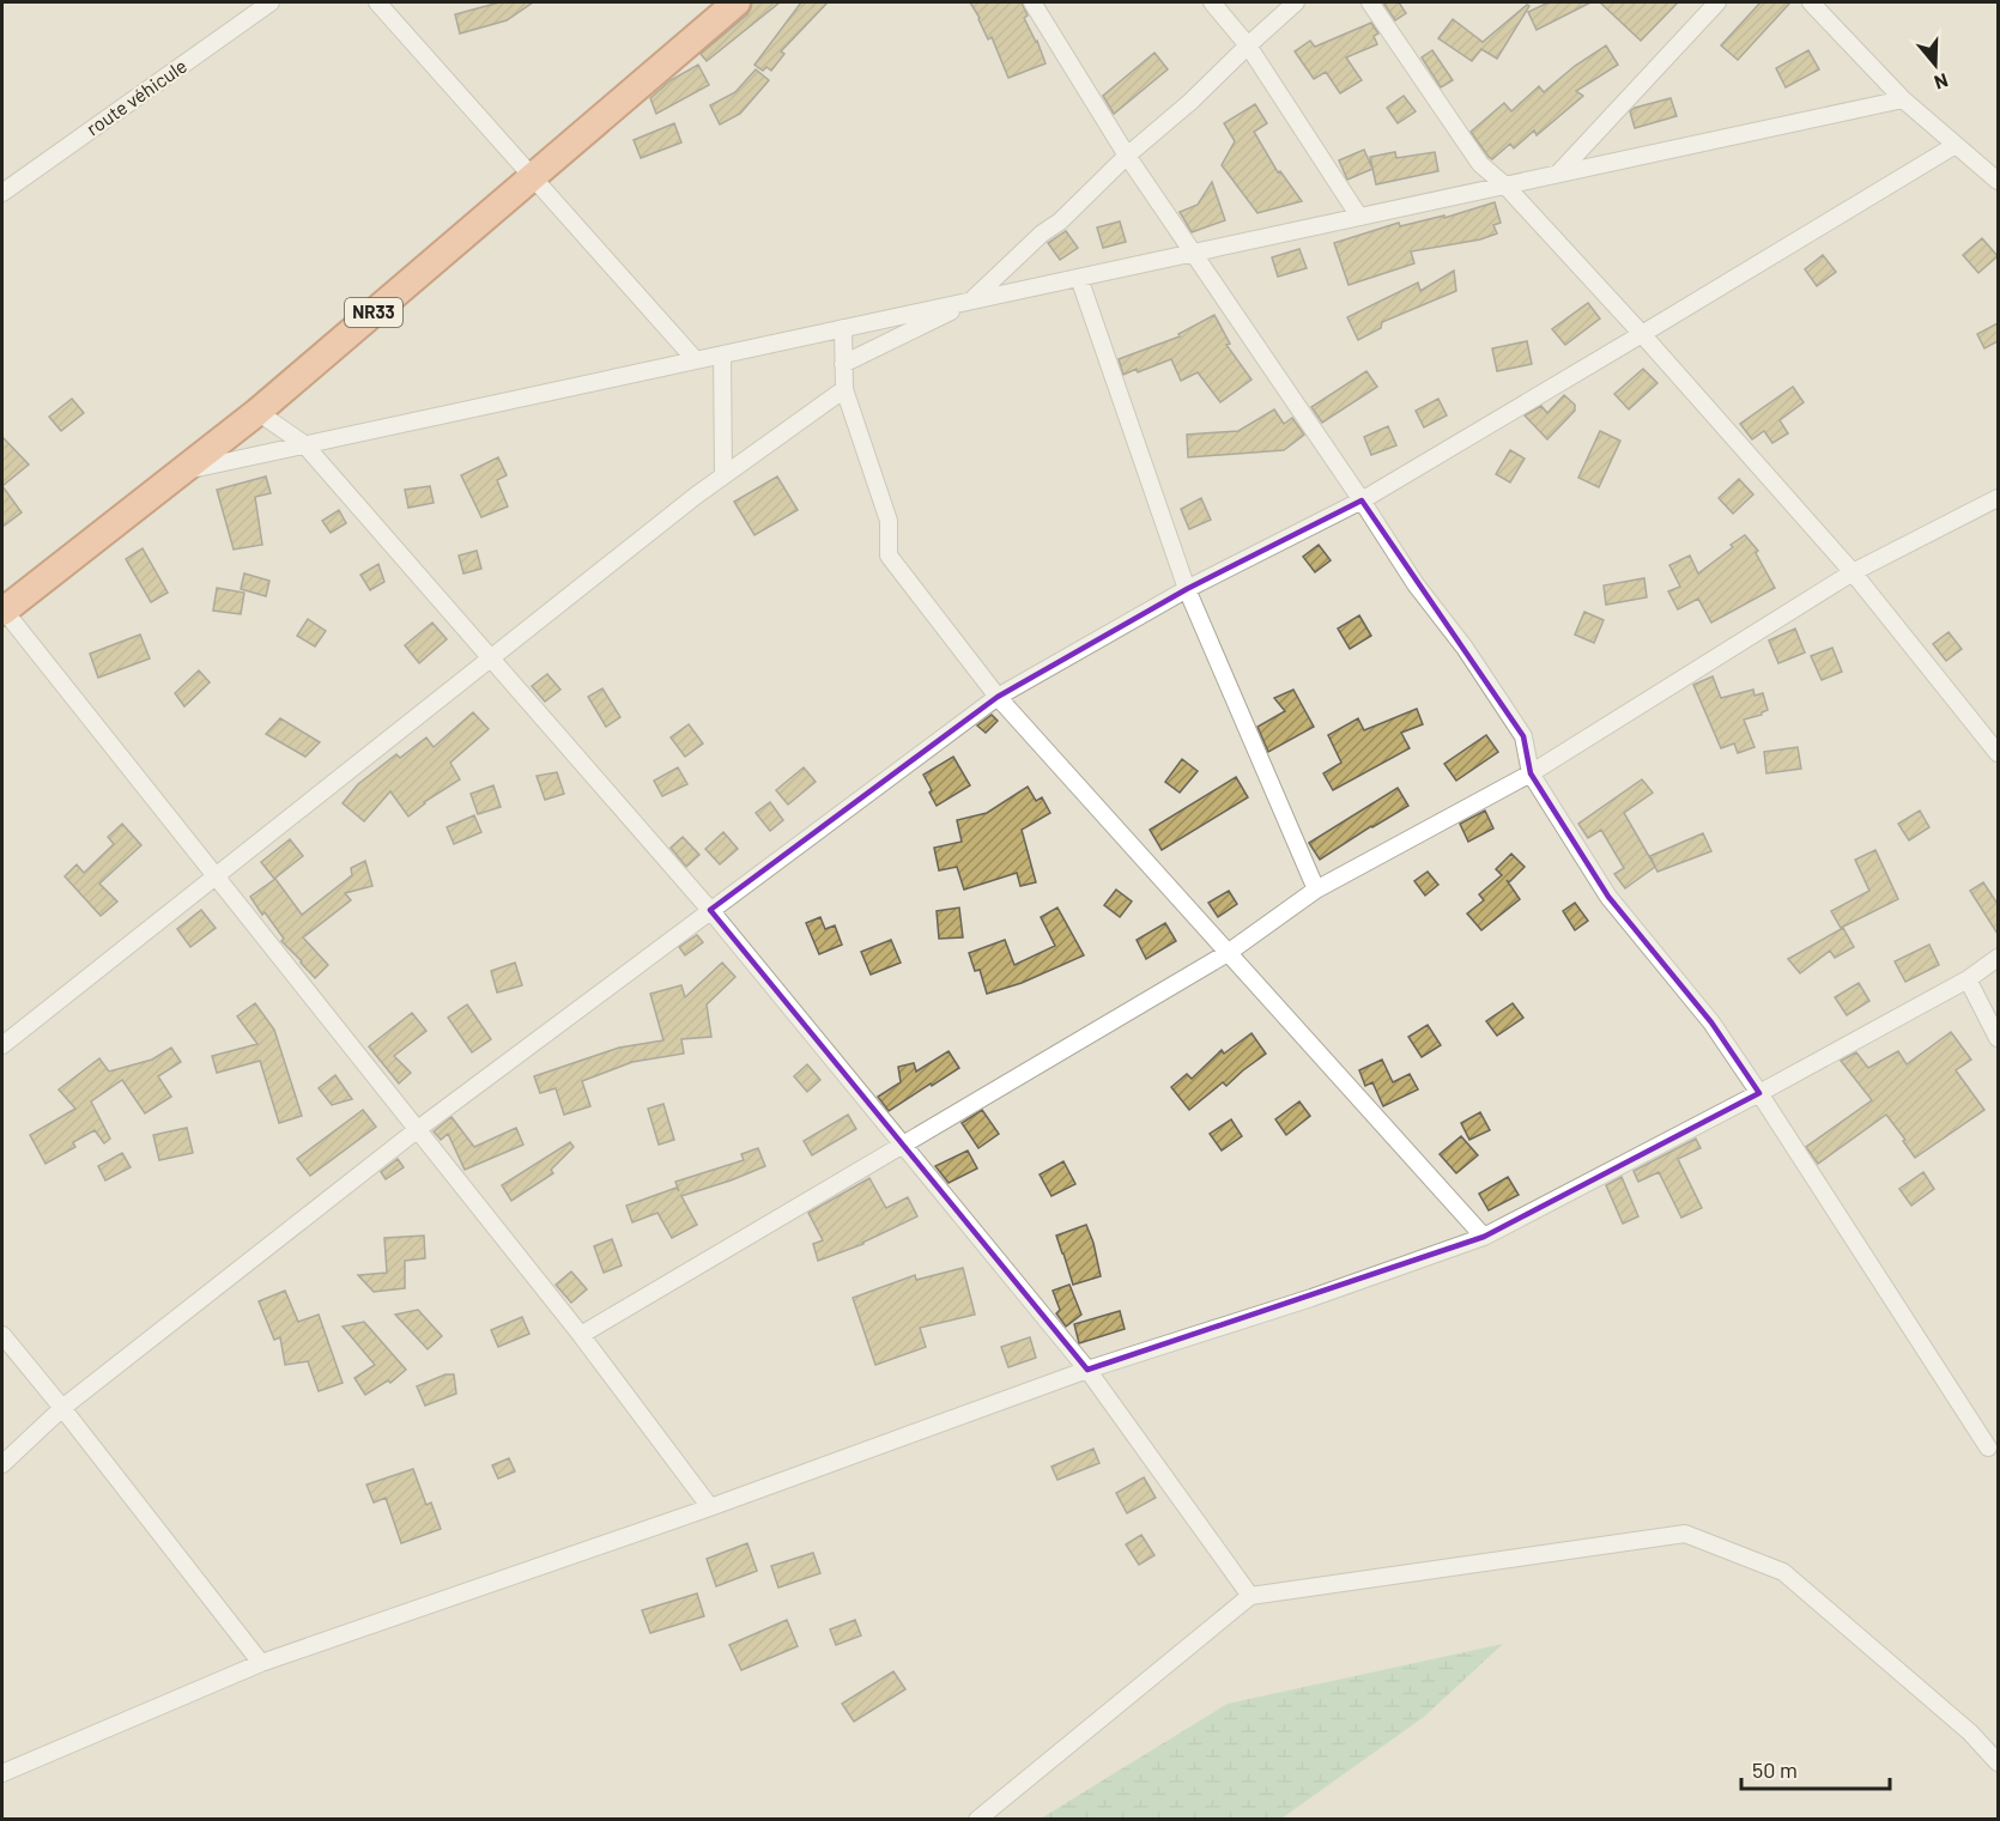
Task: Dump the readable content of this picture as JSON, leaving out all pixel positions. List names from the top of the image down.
{
  "streets": {
    "main road": ["NR33"],
    "street": ["route véhicule"]
  },
  "scale_bar": "50 m",
  "north": "bottom"
}
